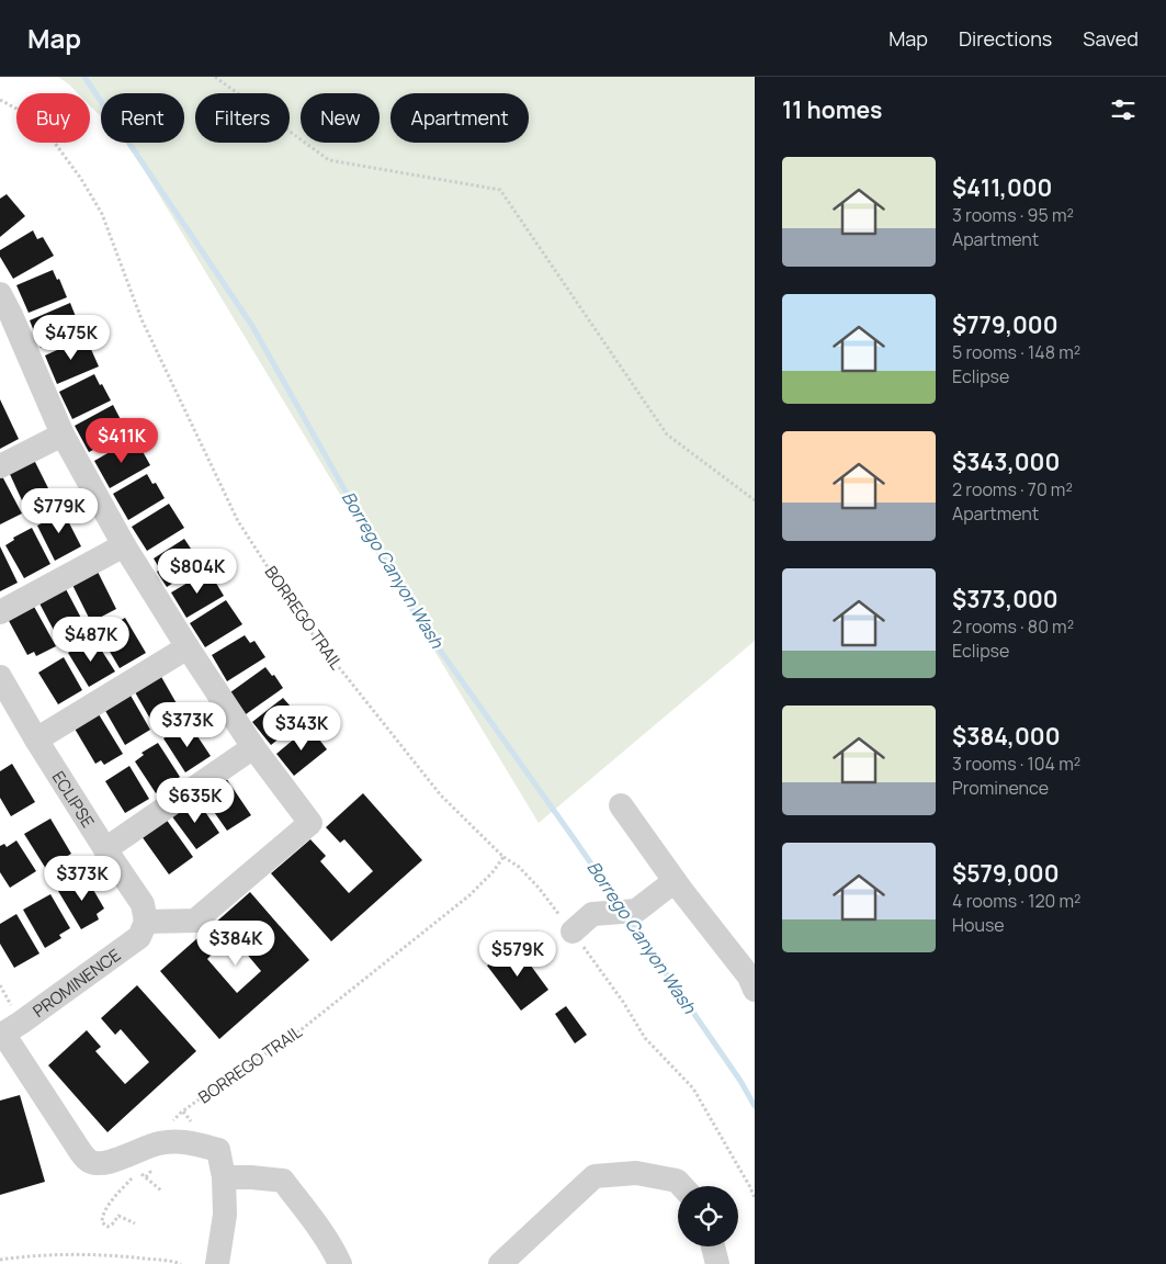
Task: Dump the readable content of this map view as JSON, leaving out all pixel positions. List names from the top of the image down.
{
  "streets": {
    "street": ["ECLIPSE", "PROMINENCE"],
    "path": ["BORREGO TRAIL"]
  },
  "crossings": [
    ["ECLIPSE", "PROMINENCE"]
  ],
  "water": ["Borrego Canyon Wash"],
  "page": {
    "header": "Map",
    "nav": ["Map", "Directions", "Saved"],
    "heading": "11 homes",
    "chip": [
      "Buy",
      "Rent",
      "Filters",
      "New",
      "Apartment"
    ],
    "list": [
      {
        "name": "$411,000",
        "note": "3 rooms · 95 m² · Apartment"
      },
      {
        "name": "$779,000",
        "note": "5 rooms · 148 m² · Eclipse"
      },
      {
        "name": "$343,000",
        "note": "2 rooms · 70 m² · Apartment"
      },
      {
        "name": "$373,000",
        "note": "2 rooms · 80 m² · Eclipse"
      },
      {
        "name": "$384,000",
        "note": "3 rooms · 104 m² · Prominence"
      },
      {
        "name": "$579,000",
        "note": "4 rooms · 120 m² · House"
      }
    ],
    "price": [
      "$475K",
      "$411K",
      "$779K",
      "$804K",
      "$487K",
      "$373K",
      "$343K",
      "$635K",
      "$373K",
      "$384K",
      "$579K"
    ]
  }
}
